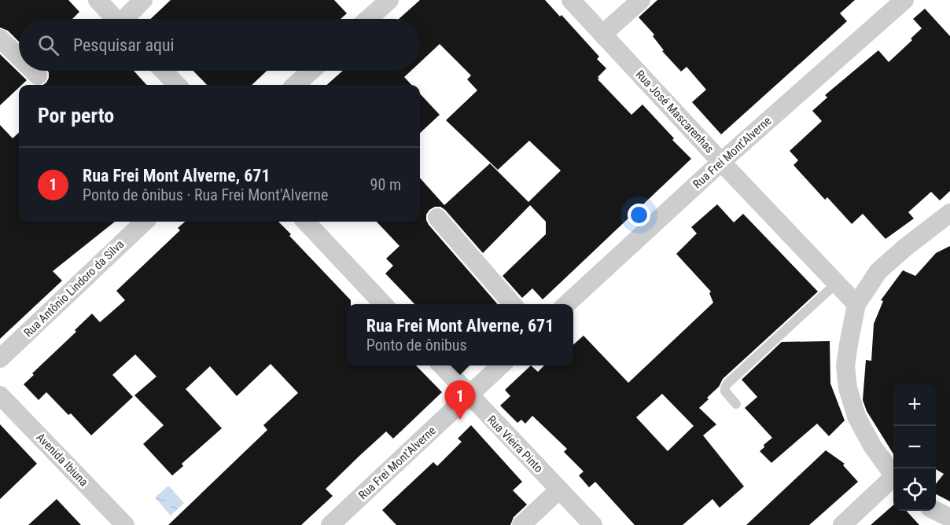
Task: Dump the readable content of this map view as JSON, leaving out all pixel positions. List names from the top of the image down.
{
  "streets": {
    "street": [
      "Rua José Mascarenhas",
      "Rua Frei Mont'Alverne",
      "Rua Antônio Lindoro da Silva",
      "Rua Vieira Pinto",
      "Avenida Ibiuna"
    ]
  },
  "crossings": [
    ["Rua José Mascarenhas", "Rua Frei Mont'Alverne"],
    ["Rua Frei Mont'Alverne", "Rua Vieira Pinto"]
  ],
  "page": {
    "search": "Pesquisar aqui",
    "heading": "Por perto",
    "list": [
      {
        "mark": "1",
        "name": "Rua Frei Mont Alverne, 671",
        "note": "Ponto de ônibus · Rua Frei Mont'Alverne",
        "value": "90 m"
      }
    ],
    "popup": ["Rua Frei Mont Alverne, 671", "Ponto de ônibus"],
    "pins": "1",
    "map_buttons": ["+", "−"]
  }
}
